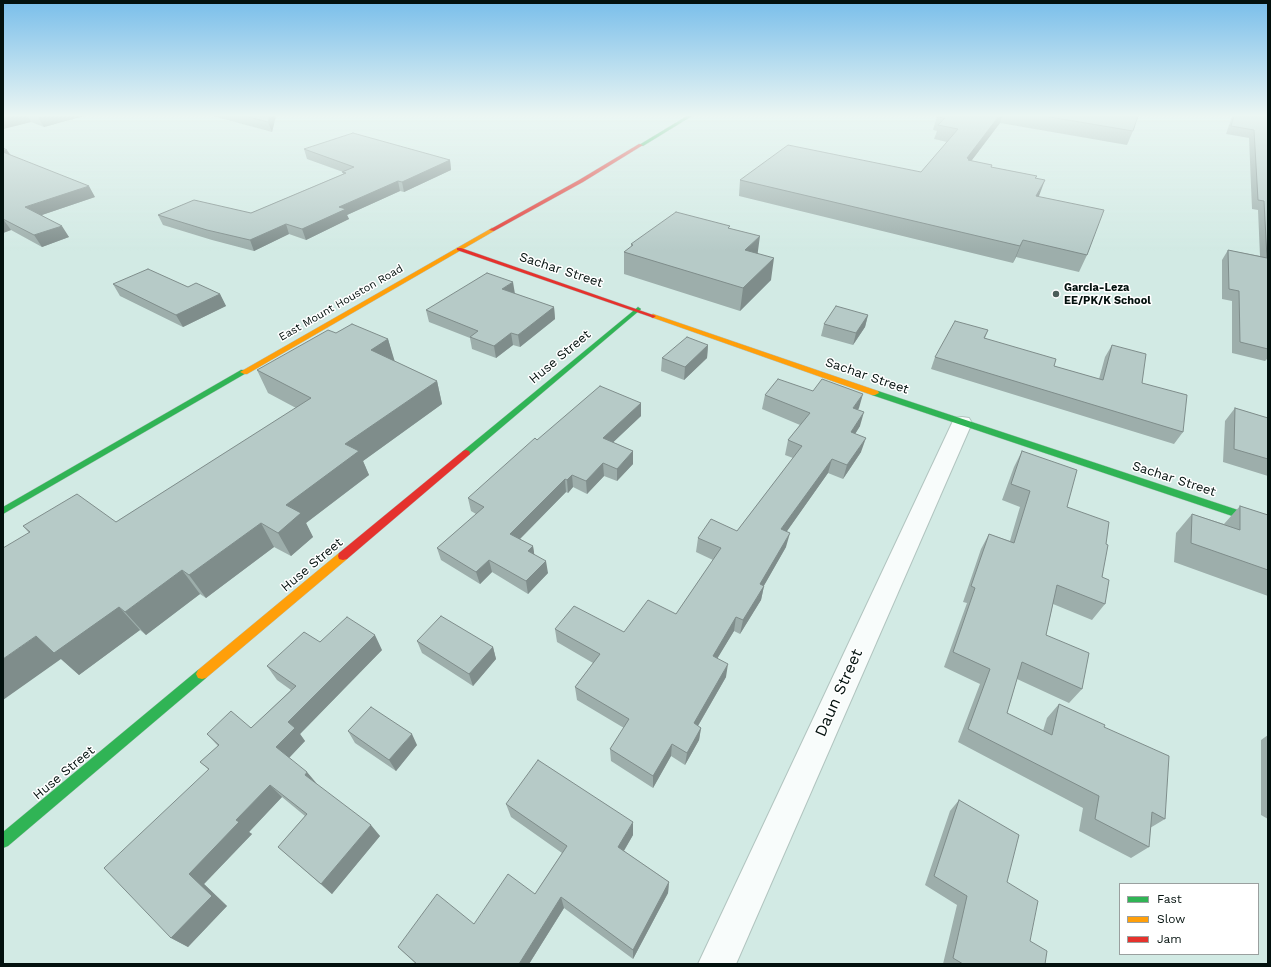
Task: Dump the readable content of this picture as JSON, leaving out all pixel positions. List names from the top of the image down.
{
  "streets": {
    "street": [
      "Sachar Street",
      "East Mount Houston Road",
      "Huse Street",
      "Daun Street"
    ]
  },
  "crossings": [
    ["Sachar Street", "East Mount Houston Road"],
    ["Sachar Street", "Huse Street"],
    ["Sachar Street", "Daun Street"]
  ],
  "places": ["Garcia-Leza EE/PK/K School"],
  "legend": ["Fast", "Slow", "Jam"]
}
